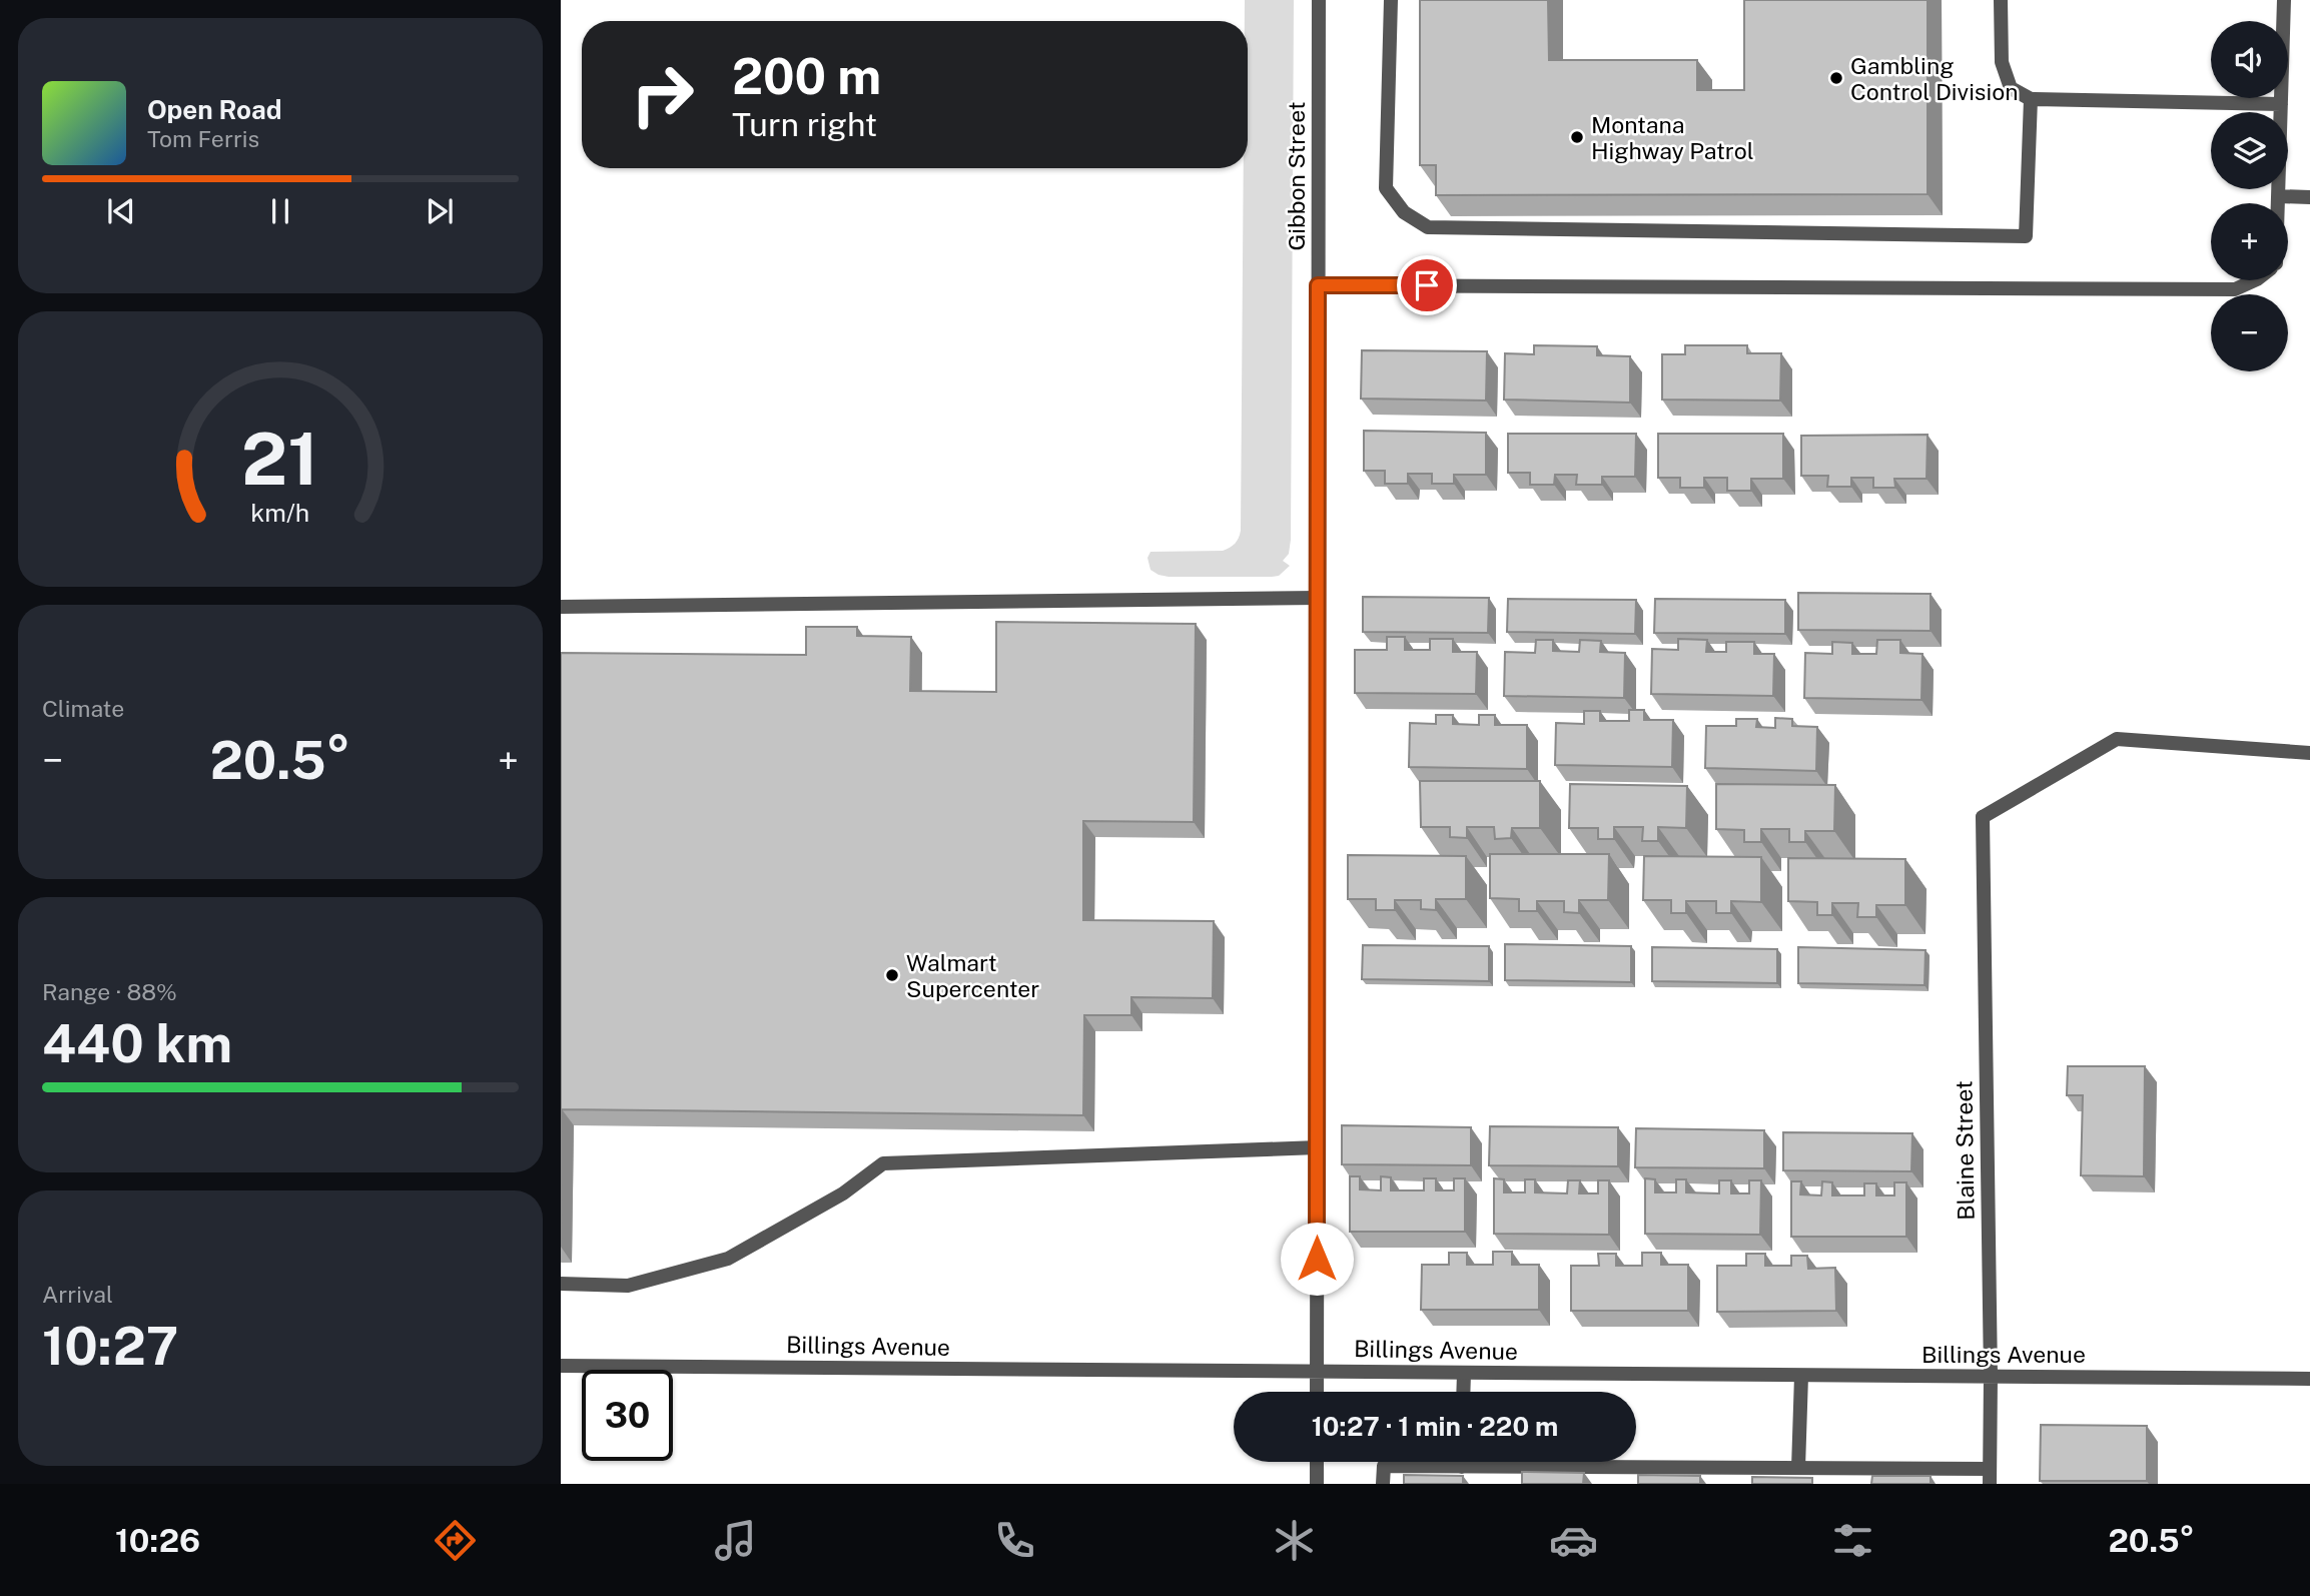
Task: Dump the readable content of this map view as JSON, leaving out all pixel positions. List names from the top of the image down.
{
  "streets": {
    "street": ["Gibbon Street", "Blaine Street", "Billings Avenue"]
  },
  "crossings": [
    ["Gibbon Street", "Billings Avenue"],
    ["Blaine Street", "Billings Avenue"]
  ],
  "places": ["Gambling Control Division", "Montana Highway Patrol", "Walmart Supercenter"],
  "page": {
    "map_buttons": ["+", "−"],
    "turn": ["200 m", "Turn right"],
    "song": ["Open Road", "Tom Ferris"],
    "tile": [
      "Climate",
      ["Range · 88%", "440 km"],
      ["Arrival", "10:27"]
    ],
    "heat": ["−", "20.5°", "+"],
    "limit": "30",
    "trip": "10:27 · 1 min · 220 m",
    "tabs": ["10:26", "20.5°"],
    "gauge": ["21", "km/h"]
  }
}
